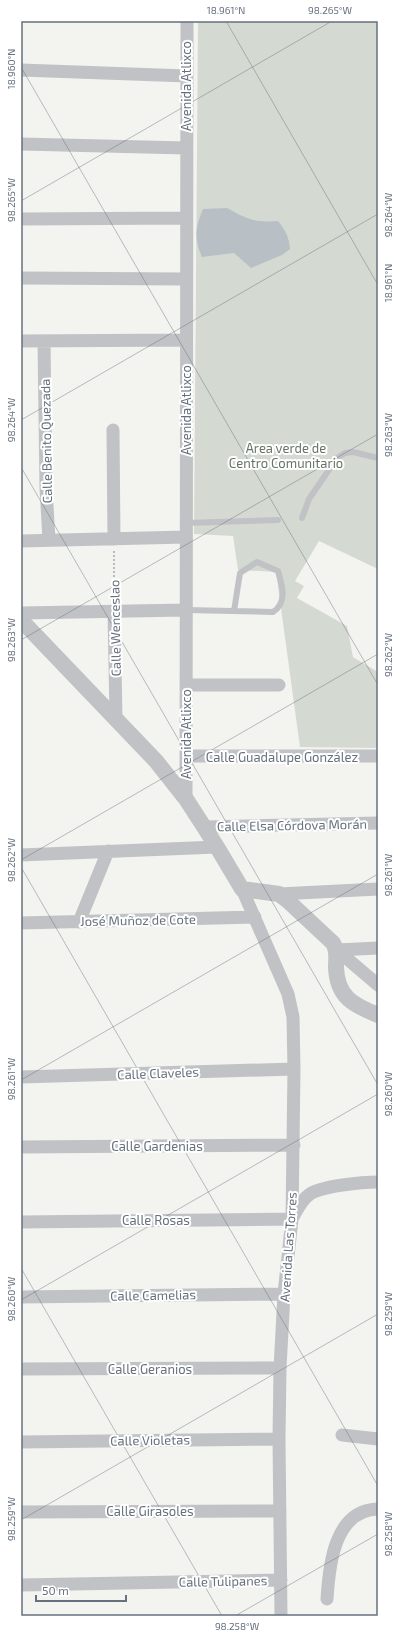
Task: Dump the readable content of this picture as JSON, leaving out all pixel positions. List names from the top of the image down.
{
  "streets": {
    "street": [
      "Avenida Atlixco",
      "Calle Benito Quezada",
      "Calle Wenceslao",
      "Calle Guadalupe González",
      "Calle Elsa Córdova Morán",
      "José Muñoz de Cote",
      "Calle Claveles",
      "Calle Gardenias",
      "Calle Rosas",
      "Avenida Las Torres",
      "Calle Camelias",
      "Calle Geranios",
      "Calle Violetas",
      "Calle Girasoles",
      "Calle Tulipanes"
    ]
  },
  "crossings": [
    ["Avenida Atlixco", "Calle Guadalupe González"],
    ["José Muñoz de Cote", "Avenida Las Torres"],
    ["Calle Claveles", "Avenida Las Torres"],
    ["Calle Gardenias", "Avenida Las Torres"],
    ["Calle Rosas", "Avenida Las Torres"],
    ["Avenida Las Torres", "Calle Camelias"],
    ["Avenida Las Torres", "Calle Geranios"],
    ["Avenida Las Torres", "Calle Violetas"],
    ["Avenida Las Torres", "Calle Girasoles"],
    ["Avenida Las Torres", "Calle Tulipanes"]
  ],
  "parks": ["Area verde de Centro Comunitario"],
  "scale_bar": "50 m",
  "coordinates": [
    "18.961°N",
    "98.265°W",
    "18.960°N",
    "98.264°W",
    "98.263°W",
    "98.262°W",
    "98.261°W",
    "98.260°W",
    "98.259°W",
    "98.258°W"
  ]
}
